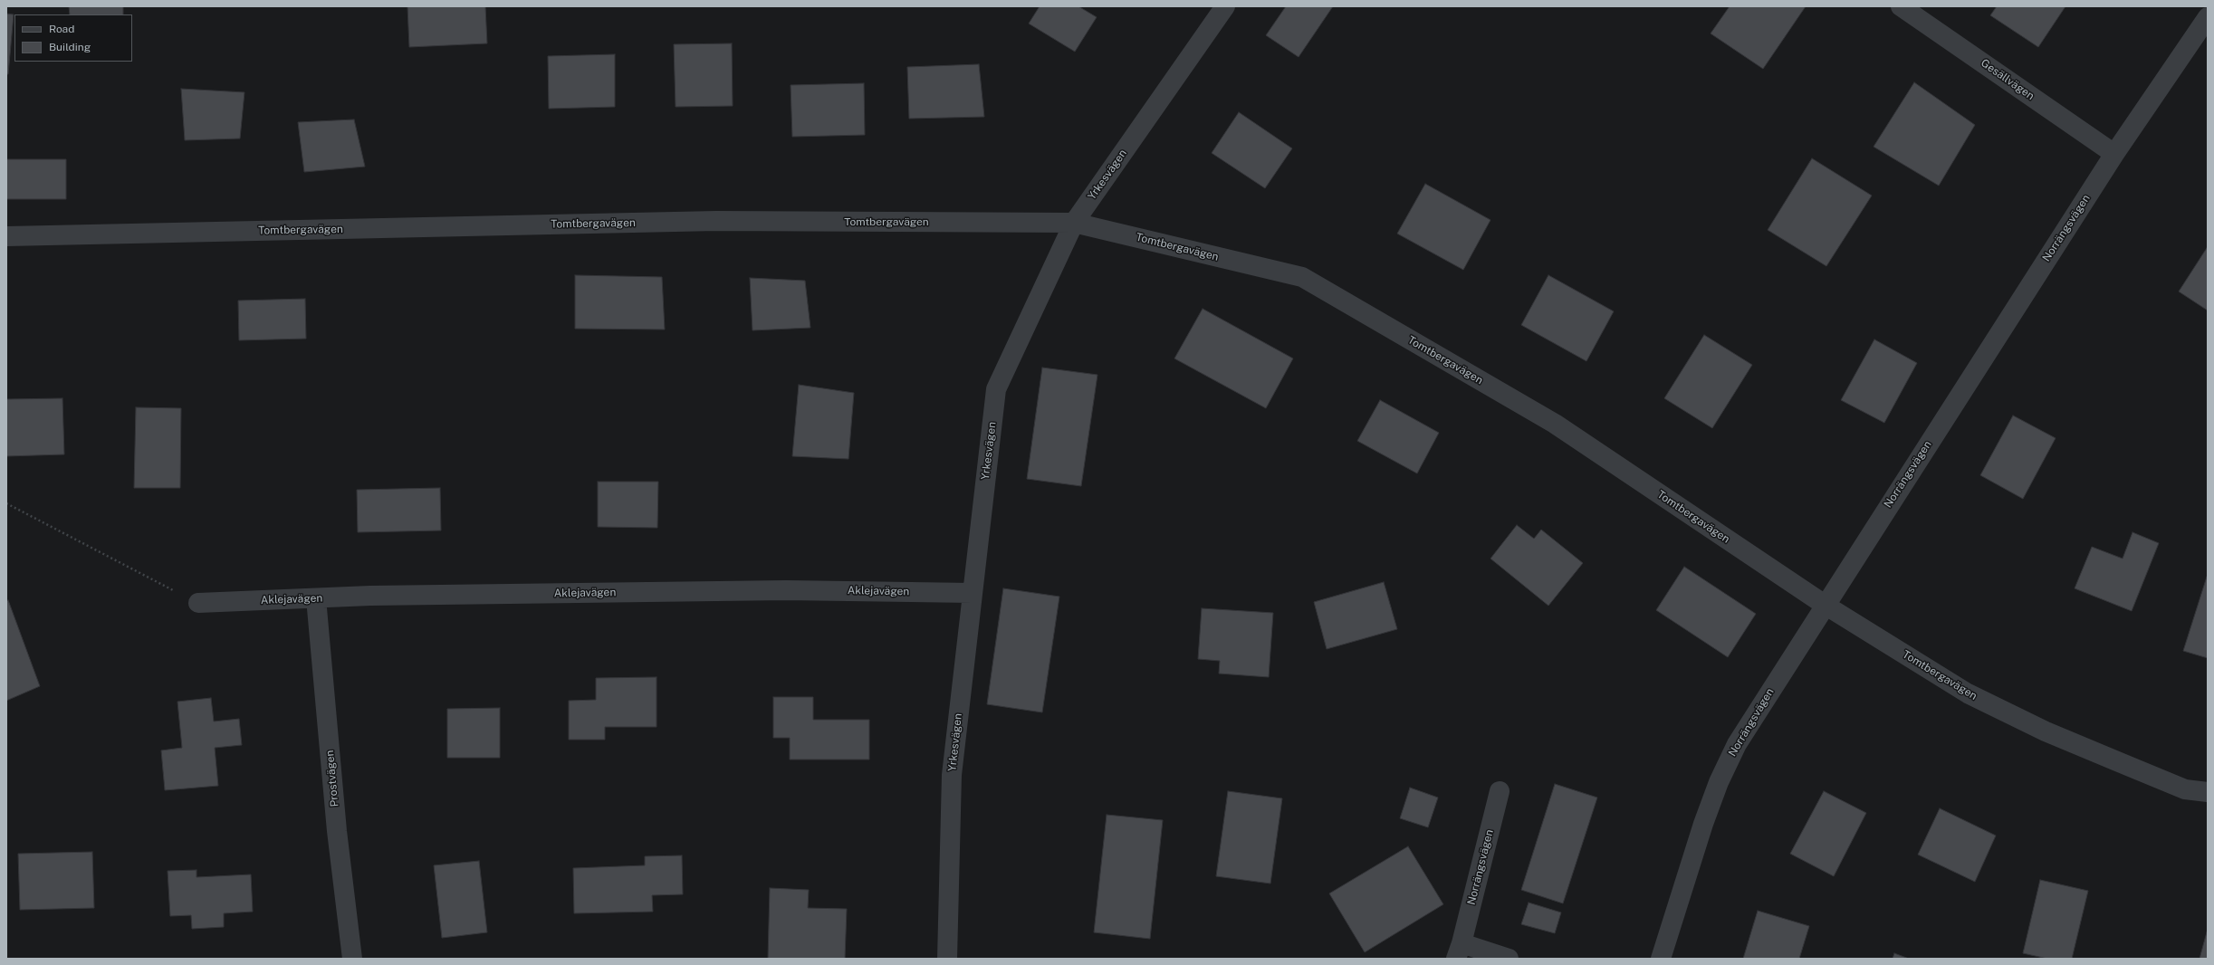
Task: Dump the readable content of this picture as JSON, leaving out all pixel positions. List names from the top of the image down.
{
  "streets": {
    "street": [
      "Gesällvägen",
      "Yrkesvägen",
      "Tomtbergavägen",
      "Norrängsvägen",
      "Aklejavägen",
      "Prostvägen"
    ]
  },
  "crossings": [
    ["Gesällvägen", "Norrängsvägen"],
    ["Yrkesvägen", "Tomtbergavägen"],
    ["Yrkesvägen", "Aklejavägen"],
    ["Tomtbergavägen", "Norrängsvägen"],
    ["Aklejavägen", "Prostvägen"]
  ],
  "legend": ["Road", "Building"]
}
